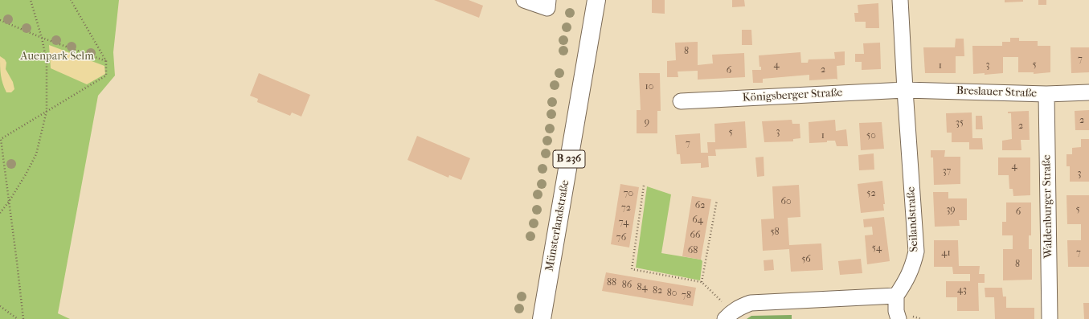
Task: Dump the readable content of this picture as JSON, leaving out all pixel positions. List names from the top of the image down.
{
  "streets": {
    "main road": ["B 236", "Münsterlandstraße"],
    "street": [
      "Breslauer Straße",
      "Königsberger Straße",
      "Waldenburger Straße",
      "Seilandstraße"
    ]
  },
  "crossings": [
    ["Breslauer Straße", "Königsberger Straße"],
    ["Breslauer Straße", "Waldenburger Straße"],
    ["Breslauer Straße", "Seilandstraße"],
    ["Königsberger Straße", "Seilandstraße"]
  ],
  "parks": ["Auenpark Selm"],
  "house_numbers": [
    "8",
    "7",
    "4",
    "3",
    "5",
    "1",
    "2",
    "6",
    "10",
    "2",
    "9",
    "35",
    "2",
    "3",
    "5",
    "1",
    "50",
    "7",
    "4",
    "37",
    "3",
    "70",
    "52",
    "60",
    "62",
    "72",
    "39",
    "5",
    "6",
    "64",
    "74",
    "58",
    "66",
    "76",
    "54",
    "68",
    "41",
    "7",
    "56",
    "8",
    "88",
    "86",
    "84",
    "43",
    "82",
    "80",
    "78"
  ]
}
